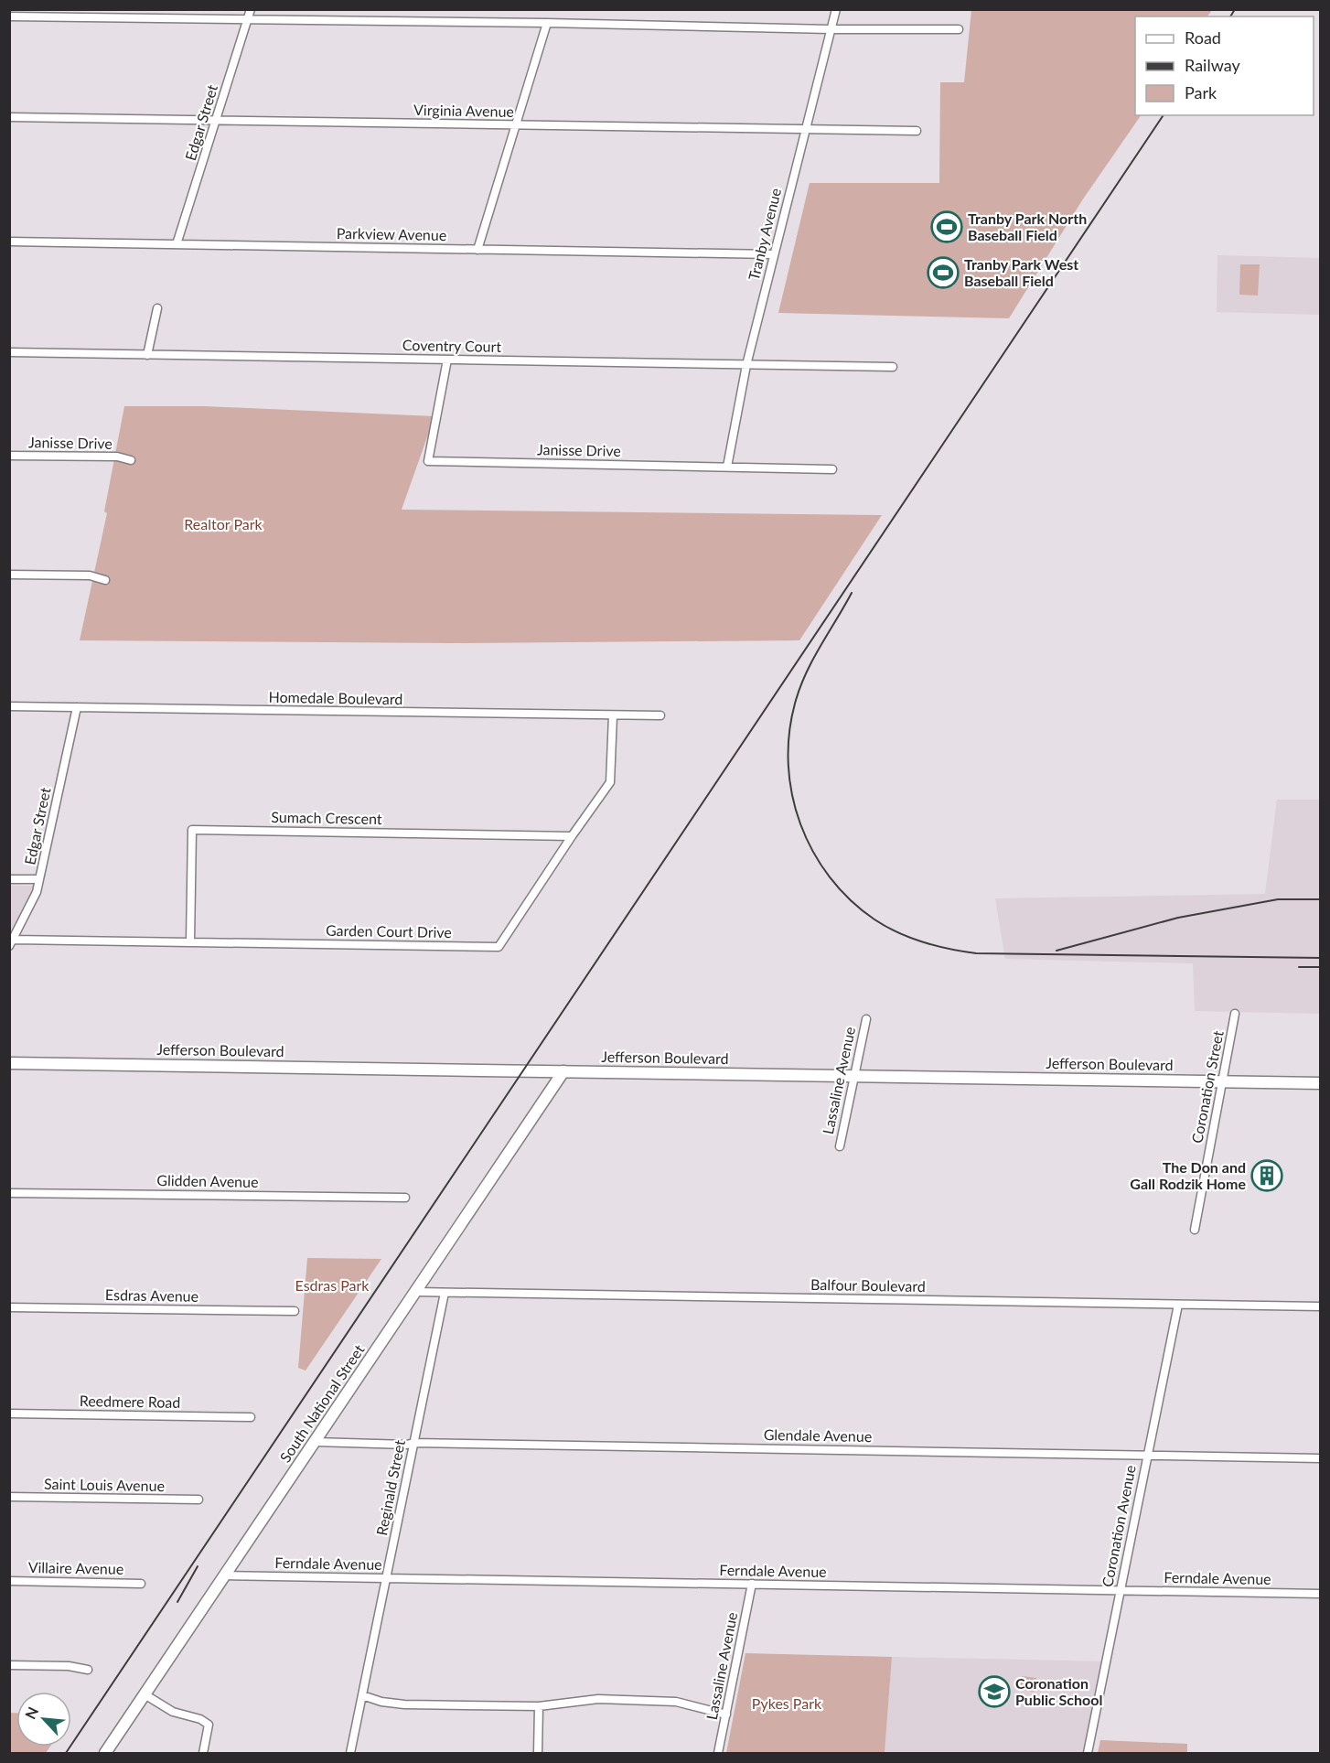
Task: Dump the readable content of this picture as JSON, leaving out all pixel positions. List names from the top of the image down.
{
  "streets": {
    "street": [
      "Virginia Avenue",
      "Edgar Street",
      "Parkview Avenue",
      "Tranby Avenue",
      "Coventry Court",
      "Janisse Drive",
      "Homedale Boulevard",
      "Sumach Crescent",
      "Garden Court Drive",
      "Jefferson Boulevard",
      "Lassaline Avenue",
      "Coronation Street",
      "Glidden Avenue",
      "Balfour Boulevard",
      "Esdras Avenue",
      "Reedmere Road",
      "South National Street",
      "Glendale Avenue",
      "Saint Louis Avenue",
      "Reginald Street",
      "Coronation Avenue",
      "Ferndale Avenue",
      "Villaire Avenue"
    ]
  },
  "crossings": [
    ["Virginia Avenue", "Edgar Street"],
    ["Virginia Avenue", "Tranby Avenue"],
    ["Edgar Street", "Parkview Avenue"],
    ["Edgar Street", "Homedale Boulevard"],
    ["Edgar Street", "Garden Court Drive"],
    ["Parkview Avenue", "Tranby Avenue"],
    ["Tranby Avenue", "Coventry Court"],
    ["Tranby Avenue", "Janisse Drive"],
    ["Coventry Court", "Janisse Drive"],
    ["Homedale Boulevard", "Garden Court Drive"],
    ["Sumach Crescent", "Garden Court Drive"],
    ["Jefferson Boulevard", "Lassaline Avenue"],
    ["Jefferson Boulevard", "Coronation Street"],
    ["Jefferson Boulevard", "South National Street"],
    ["Lassaline Avenue", "Ferndale Avenue"],
    ["Balfour Boulevard", "South National Street"],
    ["Balfour Boulevard", "Reginald Street"],
    ["Balfour Boulevard", "Coronation Avenue"],
    ["South National Street", "Glendale Avenue"],
    ["South National Street", "Ferndale Avenue"],
    ["Glendale Avenue", "Reginald Street"],
    ["Glendale Avenue", "Coronation Avenue"],
    ["Reginald Street", "Ferndale Avenue"],
    ["Coronation Avenue", "Ferndale Avenue"]
  ],
  "parks": ["Realtor Park", "Esdras Park", "Pykes Park"],
  "places": {
    "sports": ["Tranby Park North Baseball Field", "Tranby Park West Baseball Field"],
    "building": ["The Don and Gall Rodzik Home"],
    "school or university": ["Coronation Public School"]
  },
  "legend": ["Road", "Railway", "Park"],
  "north": "top left"
}
